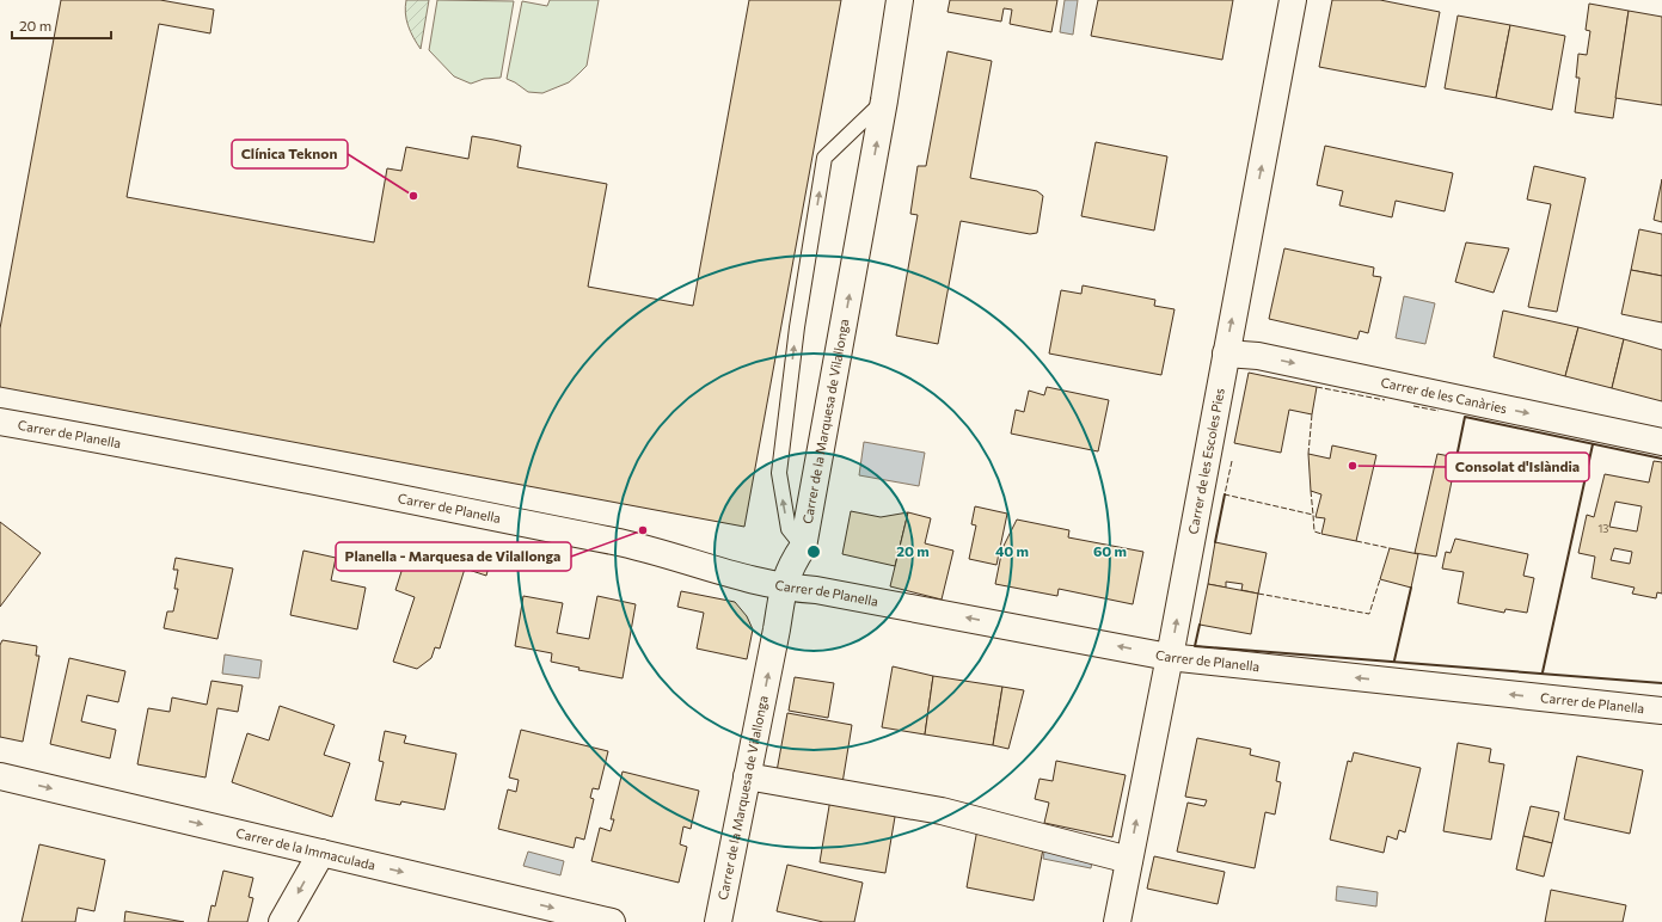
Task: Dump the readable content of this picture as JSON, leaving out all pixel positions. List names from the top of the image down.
{
  "streets": {
    "street": [
      "Carrer de les Canàries",
      "Carrer de la Marquesa de Vilallonga",
      "Carrer de Planella",
      "Carrer de les Escoles Pies",
      "Carrer de la Immaculada"
    ]
  },
  "crossings": [
    ["Carrer de les Canàries", "Carrer de les Escoles Pies"],
    ["Carrer de la Marquesa de Vilallonga", "Carrer de Planella"],
    ["Carrer de Planella", "Carrer de les Escoles Pies"]
  ],
  "one_way": [
    "Carrer de les Canàries",
    "Carrer de la Marquesa de Vilallonga",
    "Carrer de les Escoles Pies",
    "Carrer de la Immaculada"
  ],
  "places": ["Clínica Teknon", "Consolat d'Islàndia", "Planella - Marquesa de Vilallonga"],
  "house_numbers": ["13"],
  "scale_bar": "20 m",
  "rings": ["20 m", "40 m", "60 m"]
}
